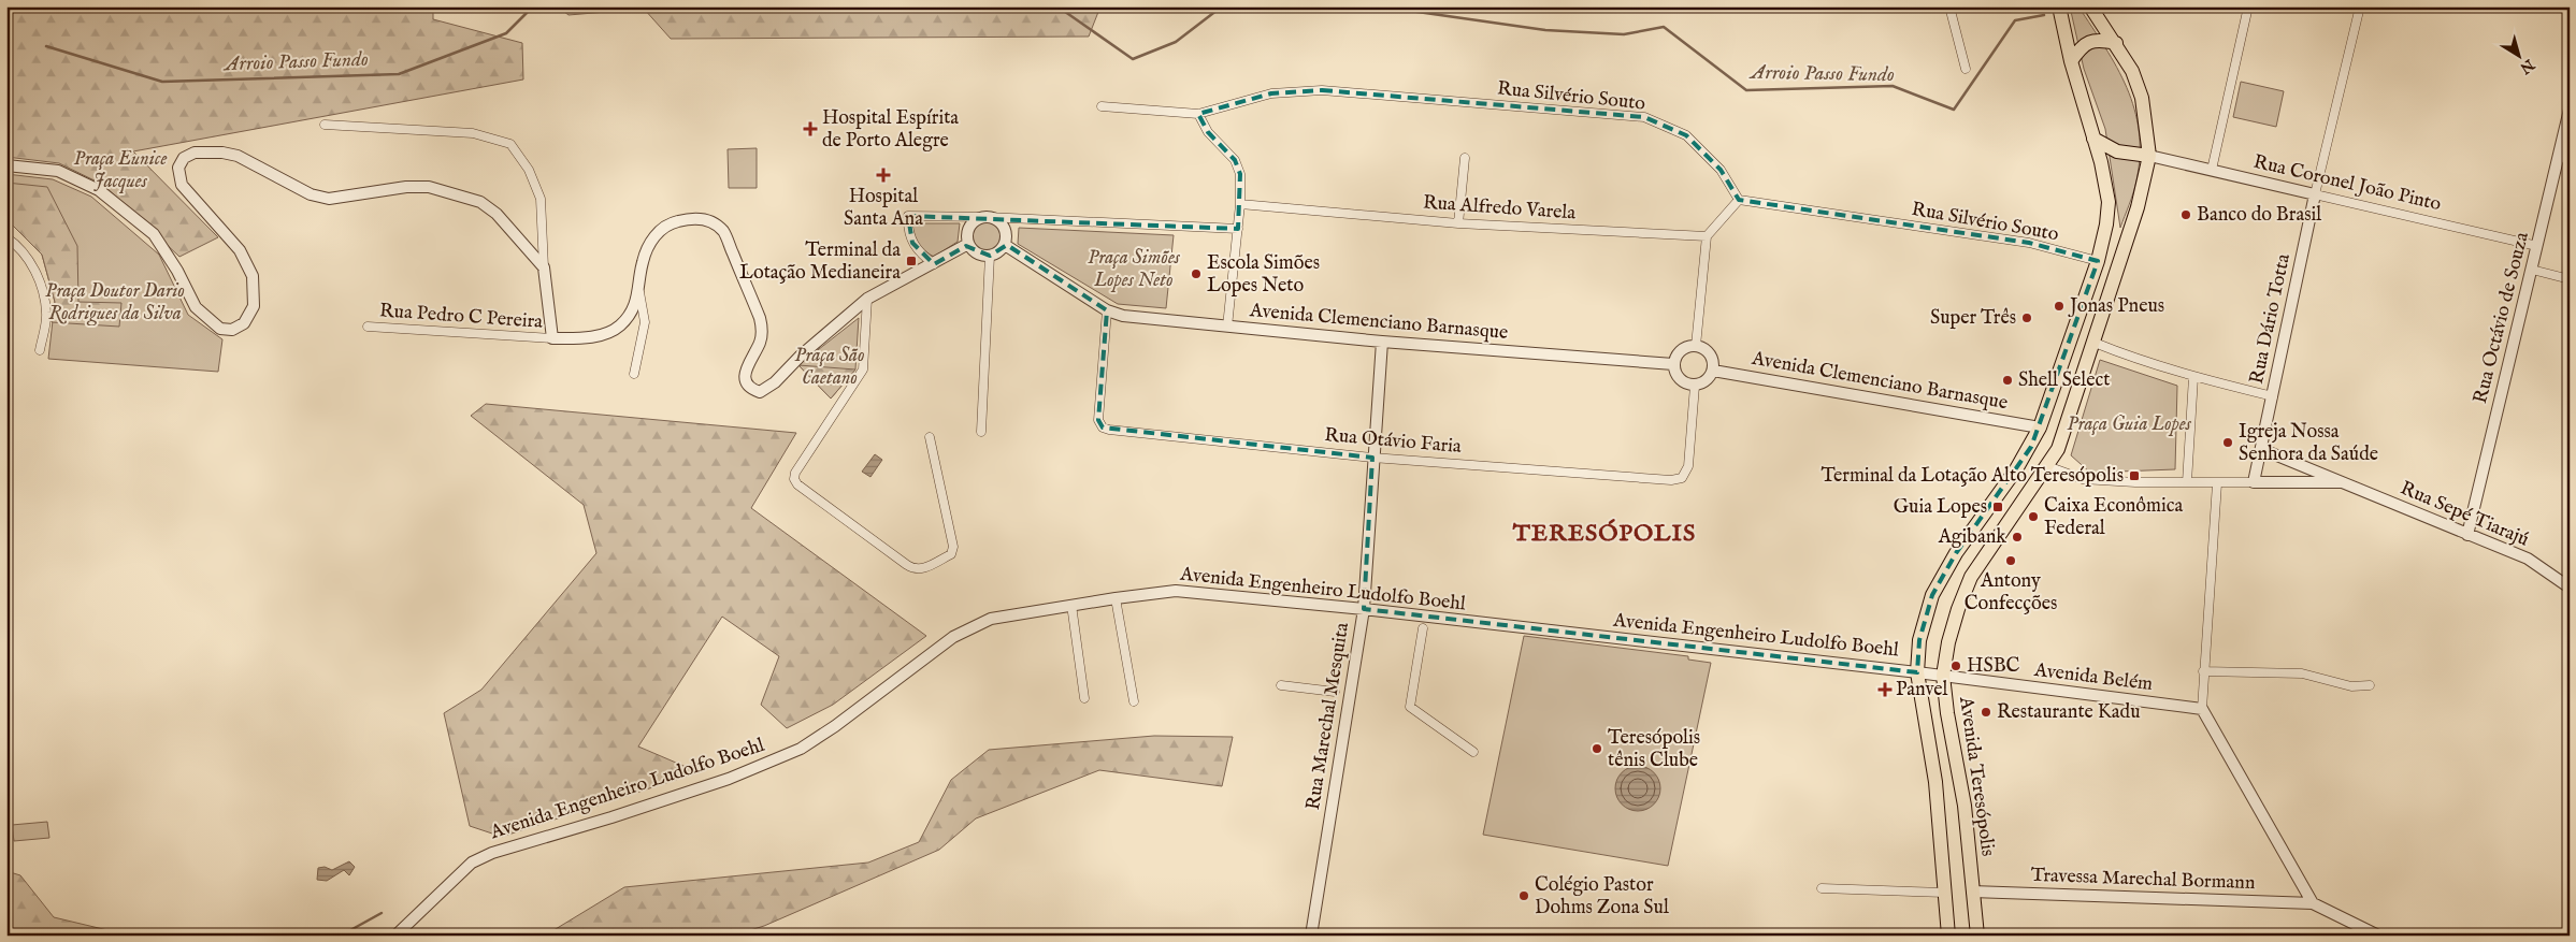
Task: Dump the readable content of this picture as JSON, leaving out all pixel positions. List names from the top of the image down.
{
  "streets": {
    "main road": ["Avenida Teresópolis"],
    "street": [
      "Rua Silvério Souto",
      "Rua Coronel João Pinto",
      "Rua Alfredo Varela",
      "Rua Pedro C Pereira",
      "Rua Octávio de Souza",
      "Rua Dário Totta",
      "Avenida Clemenciano Barnasque",
      "Rua Otávio Faria",
      "Rua Sepé Tiarajú",
      "Avenida Engenheiro Ludolfo Boehl",
      "Avenida Belém",
      "Rua Marechal Mesquita",
      "Travessa Marechal Bormann"
    ]
  },
  "crossings": [
    ["Rua Coronel João Pinto", "Rua Octávio de Souza"],
    ["Rua Coronel João Pinto", "Rua Dário Totta"],
    ["Rua Coronel João Pinto", "Avenida Teresópolis"],
    ["Rua Octávio de Souza", "Rua Sepé Tiarajú"],
    ["Rua Dário Totta", "Rua Sepé Tiarajú"],
    ["Avenida Clemenciano Barnasque", "Rua Otávio Faria"],
    ["Avenida Clemenciano Barnasque", "Rua Marechal Mesquita"],
    ["Rua Otávio Faria", "Rua Marechal Mesquita"],
    ["Avenida Engenheiro Ludolfo Boehl", "Avenida Belém"],
    ["Avenida Engenheiro Ludolfo Boehl", "Rua Marechal Mesquita"],
    ["Avenida Belém", "Avenida Teresópolis"],
    ["Avenida Teresópolis", "Travessa Marechal Bormann"]
  ],
  "districts": ["TERESÓPOLIS"],
  "water": ["Arroio Passo Fundo"],
  "parks": [
    "Praça Eunice Jacques",
    "Praça Simões Lopes Neto",
    "Praça Doutor Dario Rodrigues da Silva",
    "Praça São Caetano",
    "Praça Guia Lopes"
  ],
  "places": {
    "health": ["Hospital Espírita de Porto Alegre", "Hospital Santa Ana", "Panvel"],
    "other": [
      "Banco do Brasil",
      "Escola Simões Lopes Neto",
      "Jonas Pneus",
      "Super Três",
      "Shell Select",
      "Igreja Nossa Senhora da Saúde",
      "Caixa Econômica Federal",
      "Agibank",
      "Antony Confecções",
      "HSBC",
      "Restaurante Kadu",
      "Teresópolis tênis Clube",
      "Colégio Pastor Dohms Zona Sul"
    ],
    "transit": ["Terminal da Lotação Medianeira", "Terminal da Lotação Alto Teresópolis", "Guia Lopes"]
  },
  "north": "bottom right"
}
